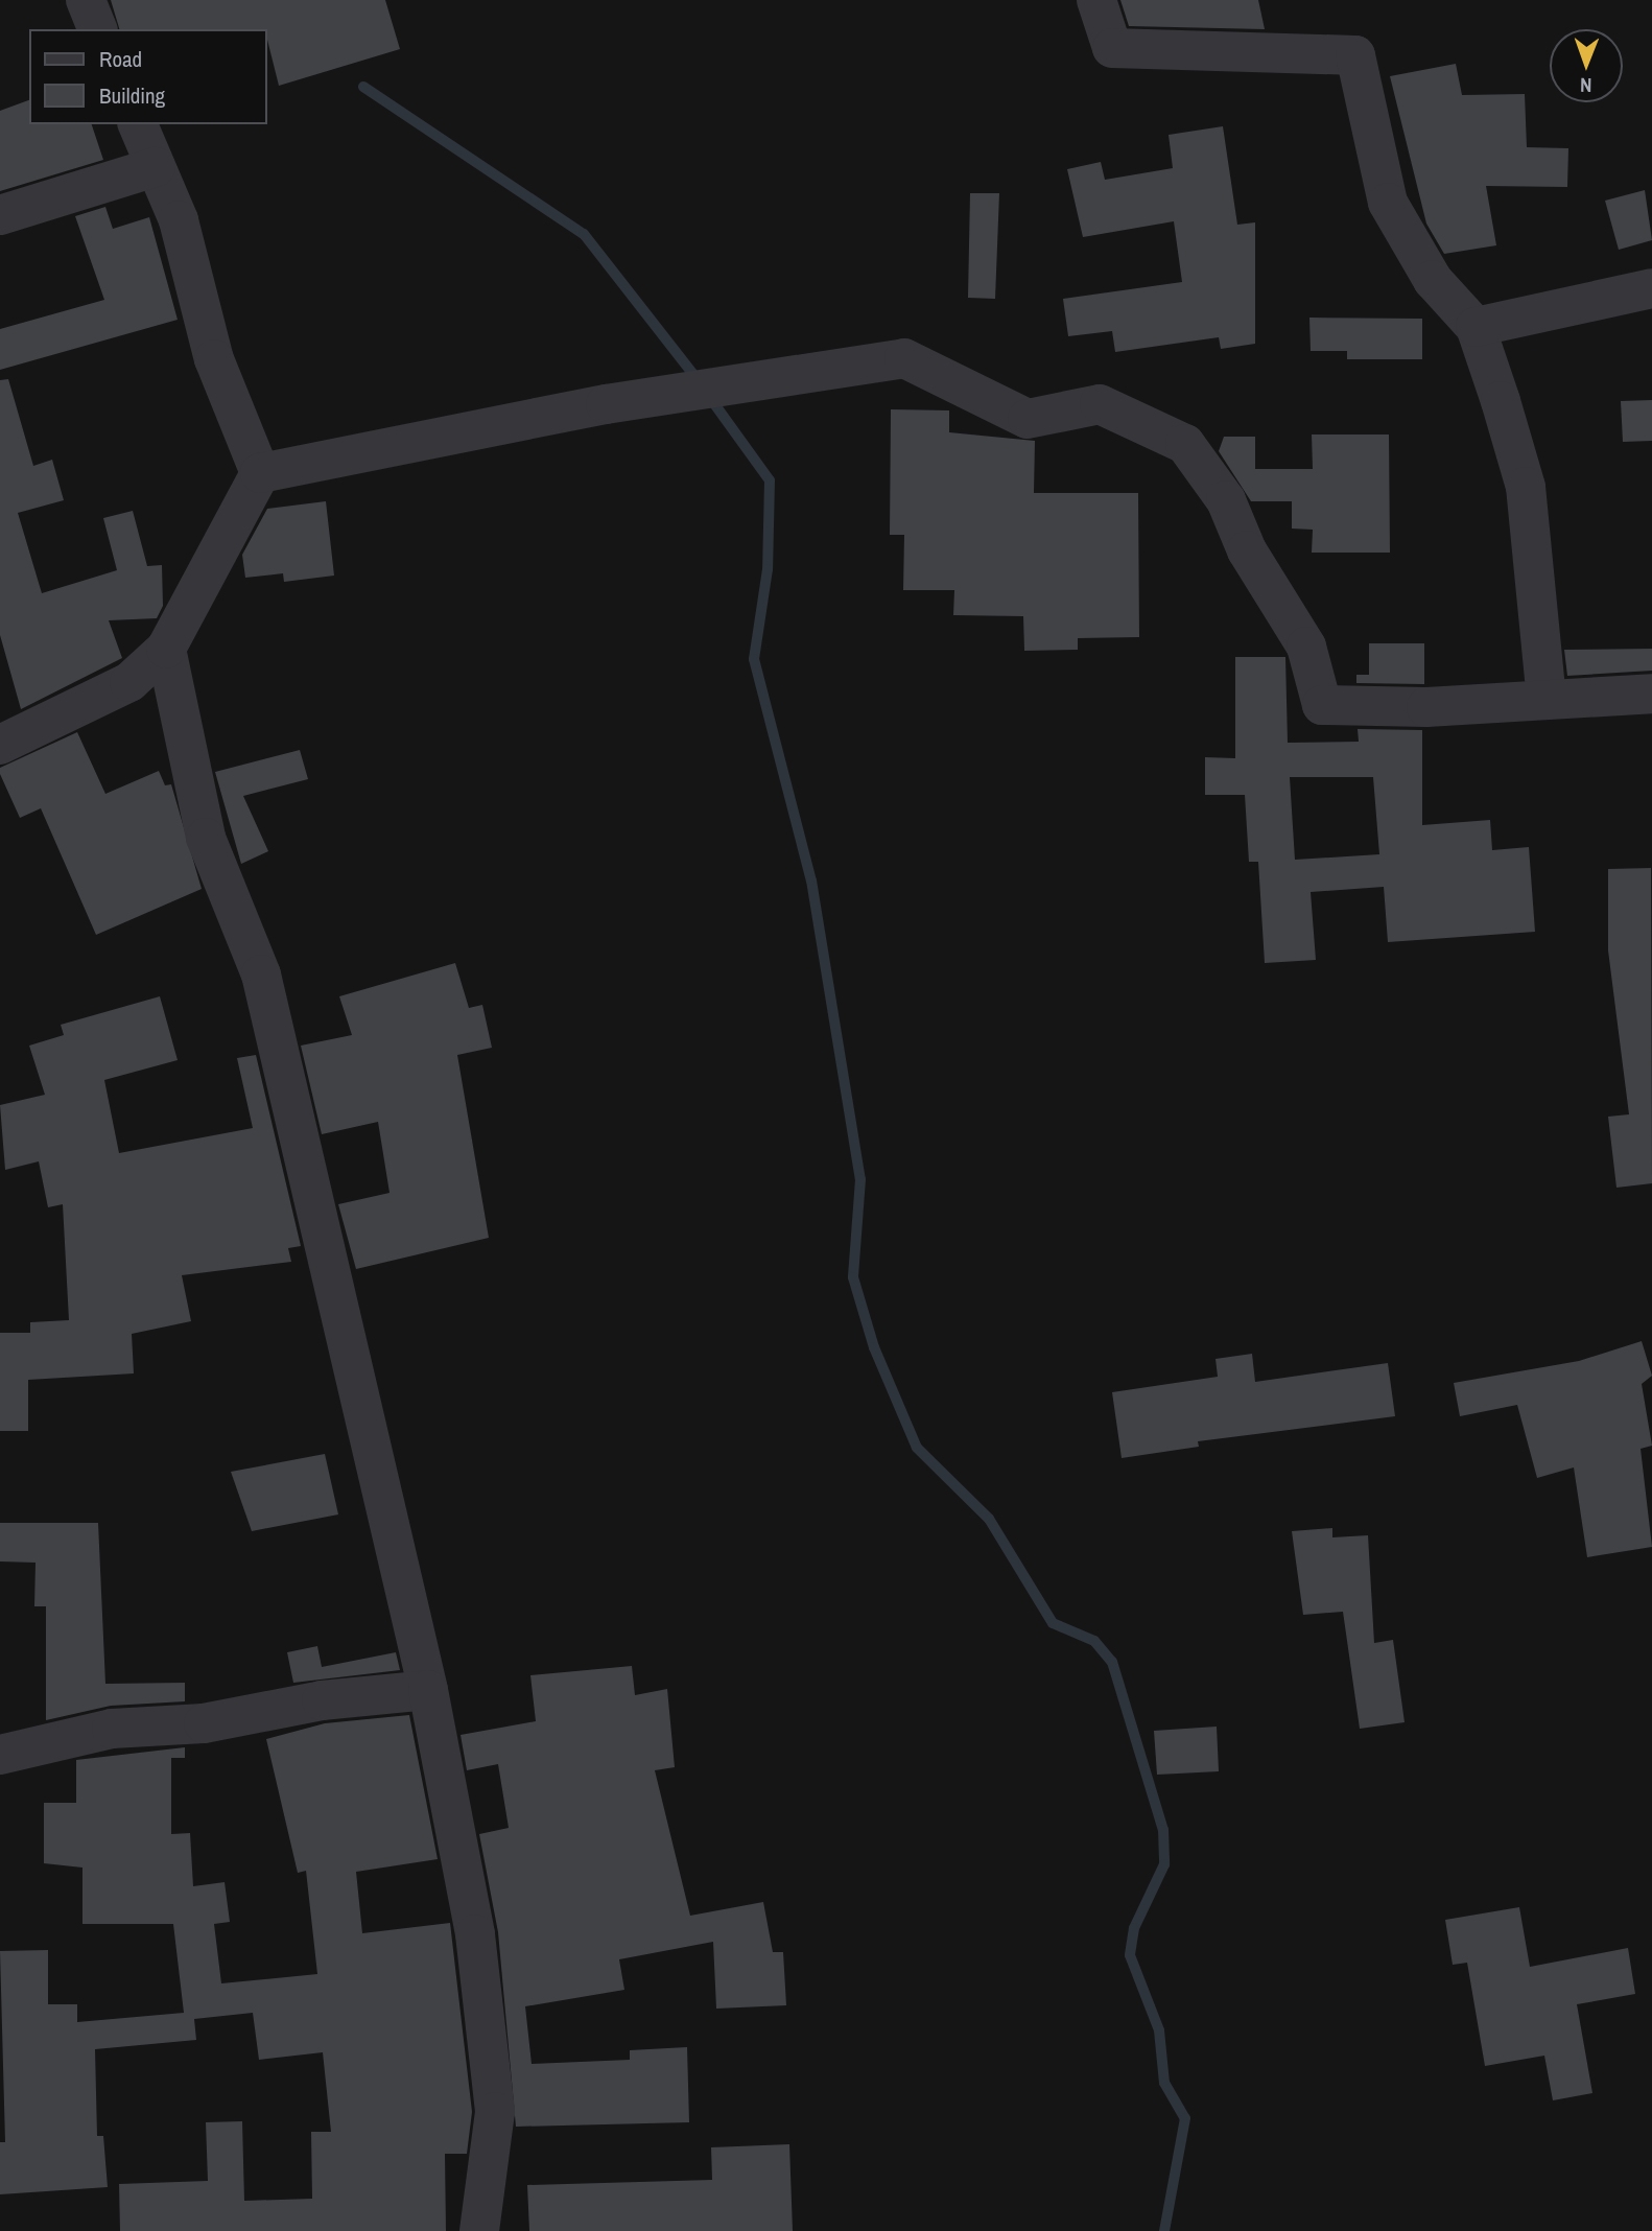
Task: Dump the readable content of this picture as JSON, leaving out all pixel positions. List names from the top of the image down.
{
  "legend": ["Road", "Building"],
  "north": "bottom"
}
